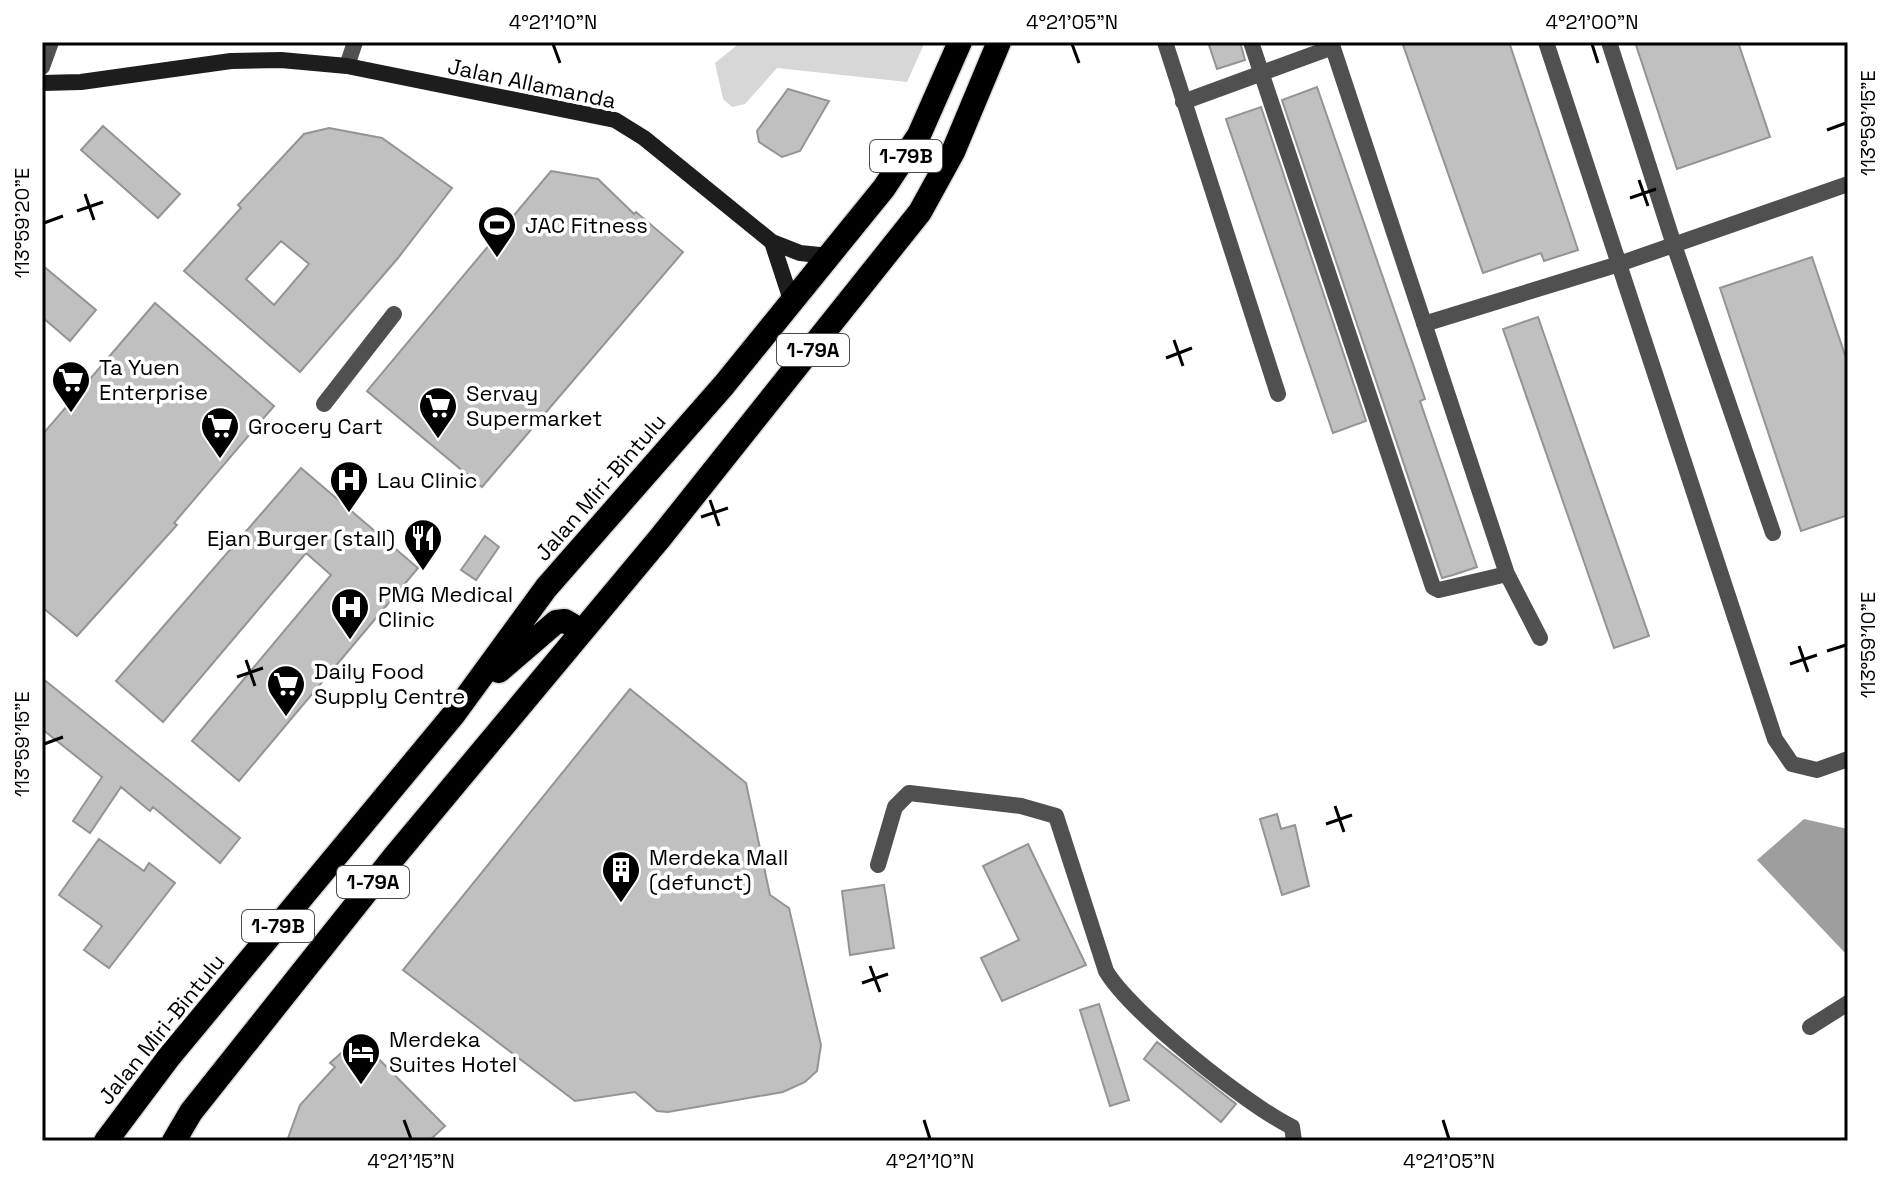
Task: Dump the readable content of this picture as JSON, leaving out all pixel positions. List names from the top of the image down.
{
  "streets": {
    "highway": ["1-79B", "1-79A", "Jalan Miri-Bintulu"],
    "street": ["Jalan Allamanda"]
  },
  "crossings": [
    ["Jalan Allamanda", "Jalan Miri-Bintulu"]
  ],
  "places": {
    "sports": ["JAC Fitness"],
    "supermarket": [
      "Ta Yuen Enterprise",
      "Servay Supermarket",
      "Grocery Cart",
      "Daily Food Supply Centre"
    ],
    "hospital": ["Lau Clinic", "PMG Medical Clinic"],
    "restaurant": ["Ejan Burger (stall)"],
    "building": ["Merdeka Mall (defunct)"],
    "hotel": ["Merdeka Suites Hotel"]
  },
  "coordinates": [
    "4°21'10\"N",
    "4°21'05\"N",
    "4°21'00\"N",
    "113°59'15\"E",
    "113°59'20\"E",
    "113°59'10\"E",
    "4°21'15\"N"
  ]
}
